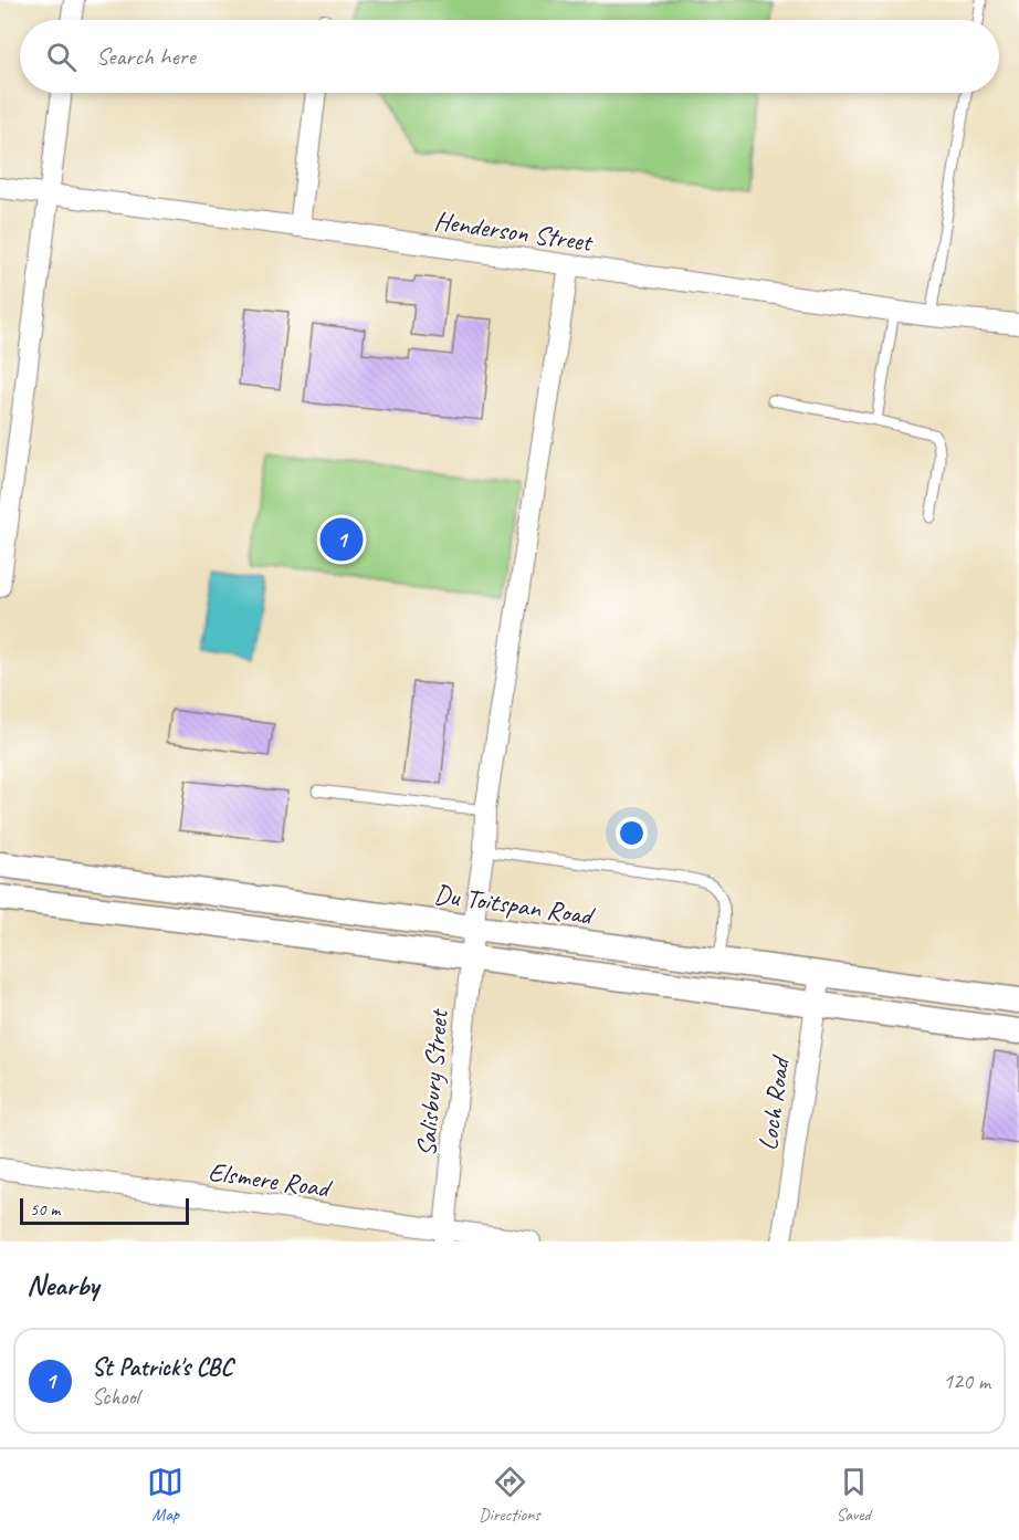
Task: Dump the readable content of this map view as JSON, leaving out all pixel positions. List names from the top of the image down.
{
  "streets": {
    "street": [
      "Henderson Street",
      "Du Toitspan Road",
      "Salisbury Street",
      "Loch Road",
      "Elsmere Road"
    ]
  },
  "crossings": [
    ["Henderson Street", "Salisbury Street"],
    ["Du Toitspan Road", "Salisbury Street"],
    ["Du Toitspan Road", "Loch Road"],
    ["Salisbury Street", "Elsmere Road"]
  ],
  "scale_bar": "50 m",
  "page": {
    "search": "Search here",
    "pins": "1",
    "scale": "50 m",
    "heading": "Nearby",
    "list": [
      {
        "mark": "1",
        "name": "St Patrick's CBC",
        "note": "School",
        "value": "120 m"
      }
    ],
    "nav": ["Map", "Directions", "Saved"]
  }
}
